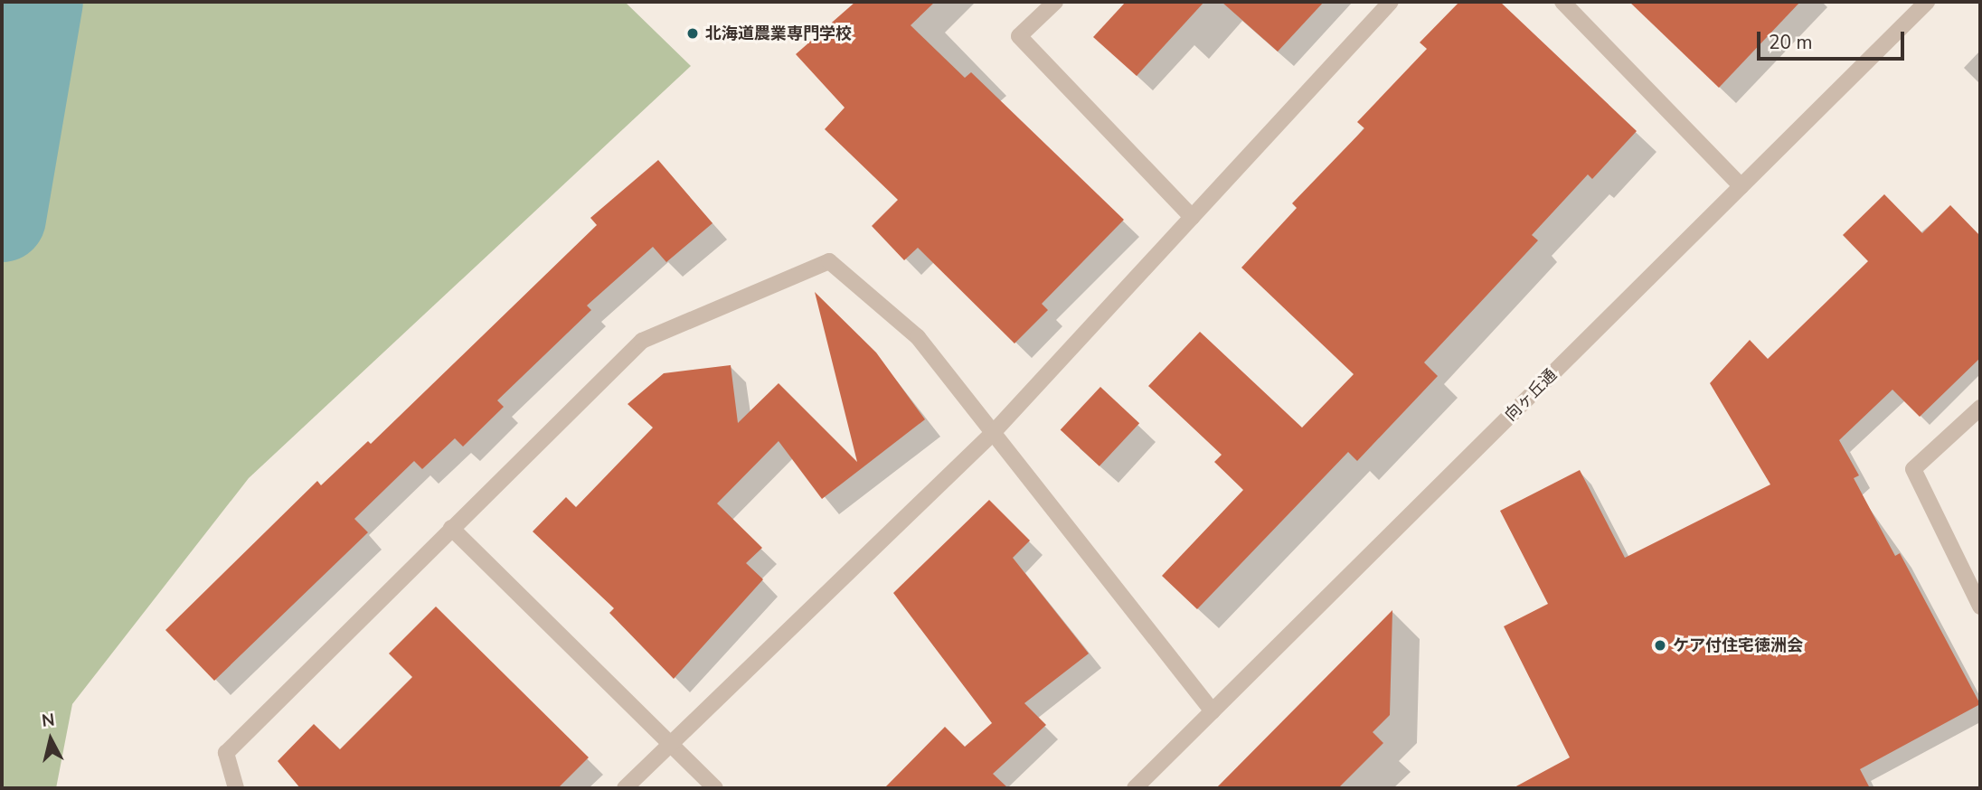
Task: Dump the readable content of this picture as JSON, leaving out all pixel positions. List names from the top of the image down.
{
  "streets": {
    "street": ["向ヶ丘通"]
  },
  "places": ["北海道農業専門学校", "ケア付住宅徳洲会"],
  "scale_bar": "20 m",
  "north": "top"
}
